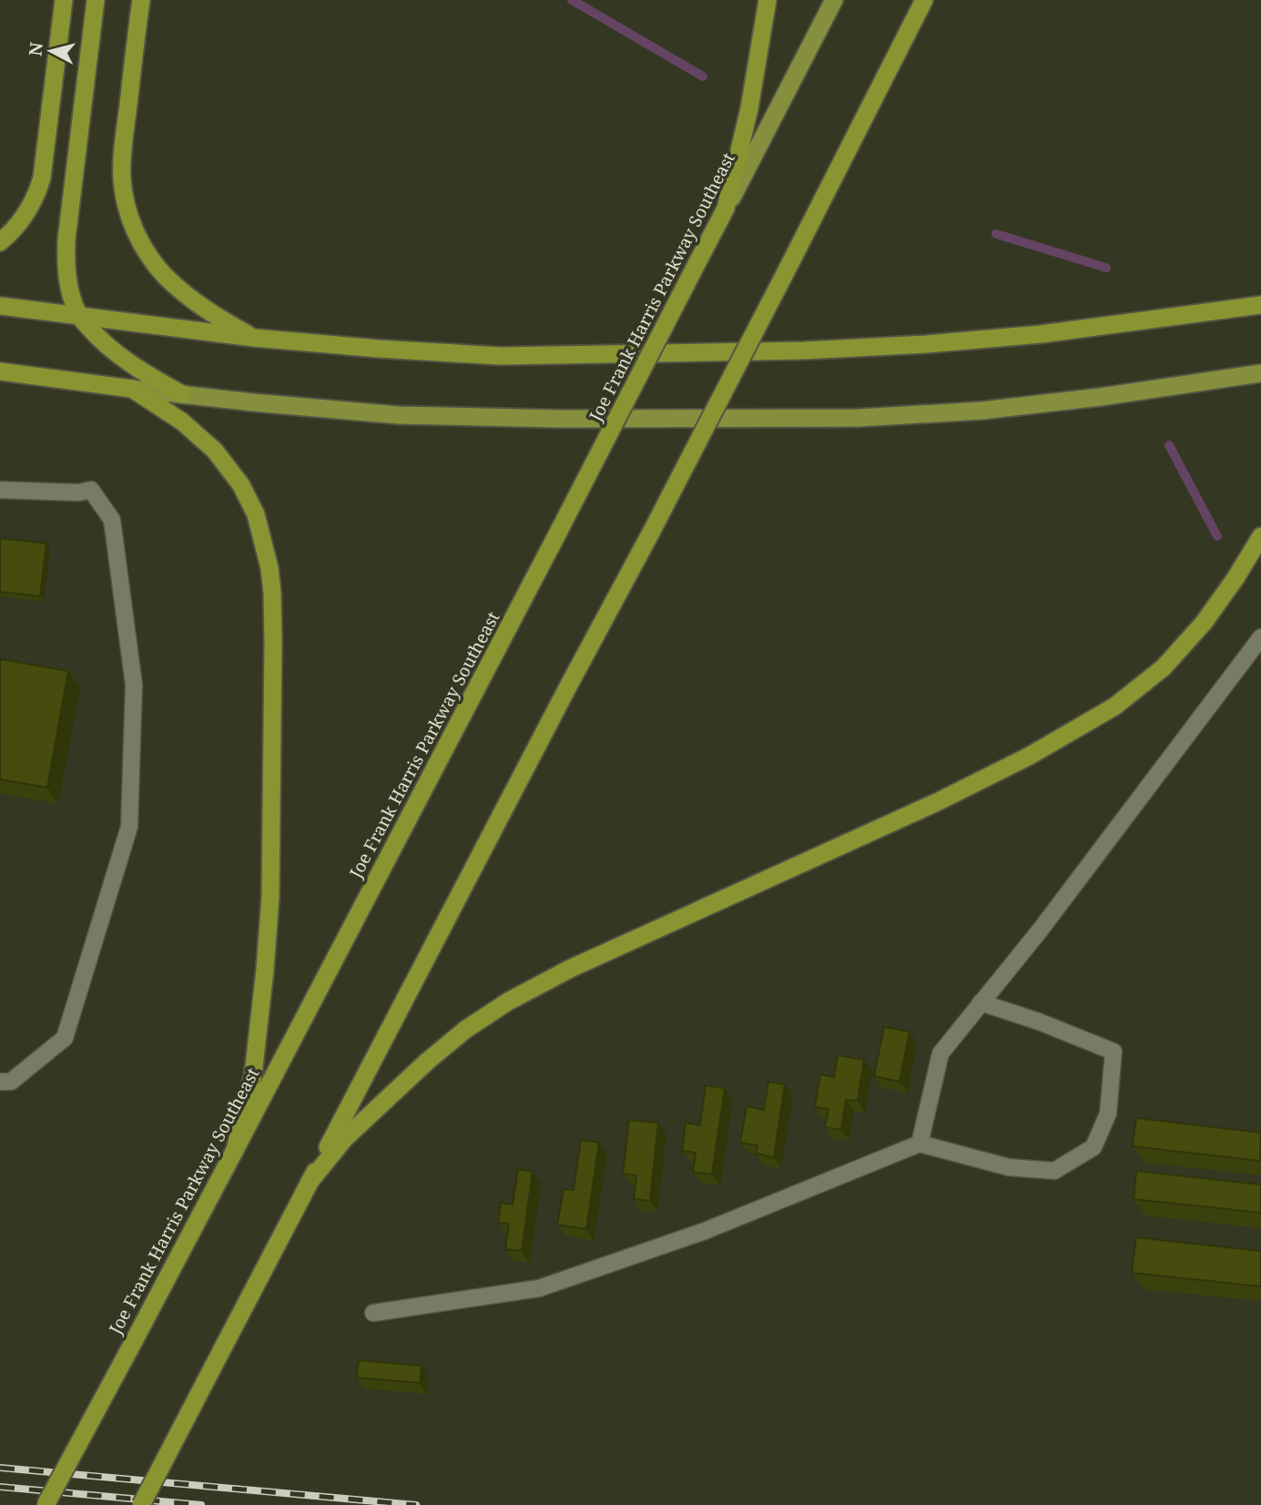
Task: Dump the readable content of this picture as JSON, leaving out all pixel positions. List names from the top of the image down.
{
  "streets": {
    "highway": ["Joe Frank Harris Parkway Southeast"]
  },
  "north": "left"
}
